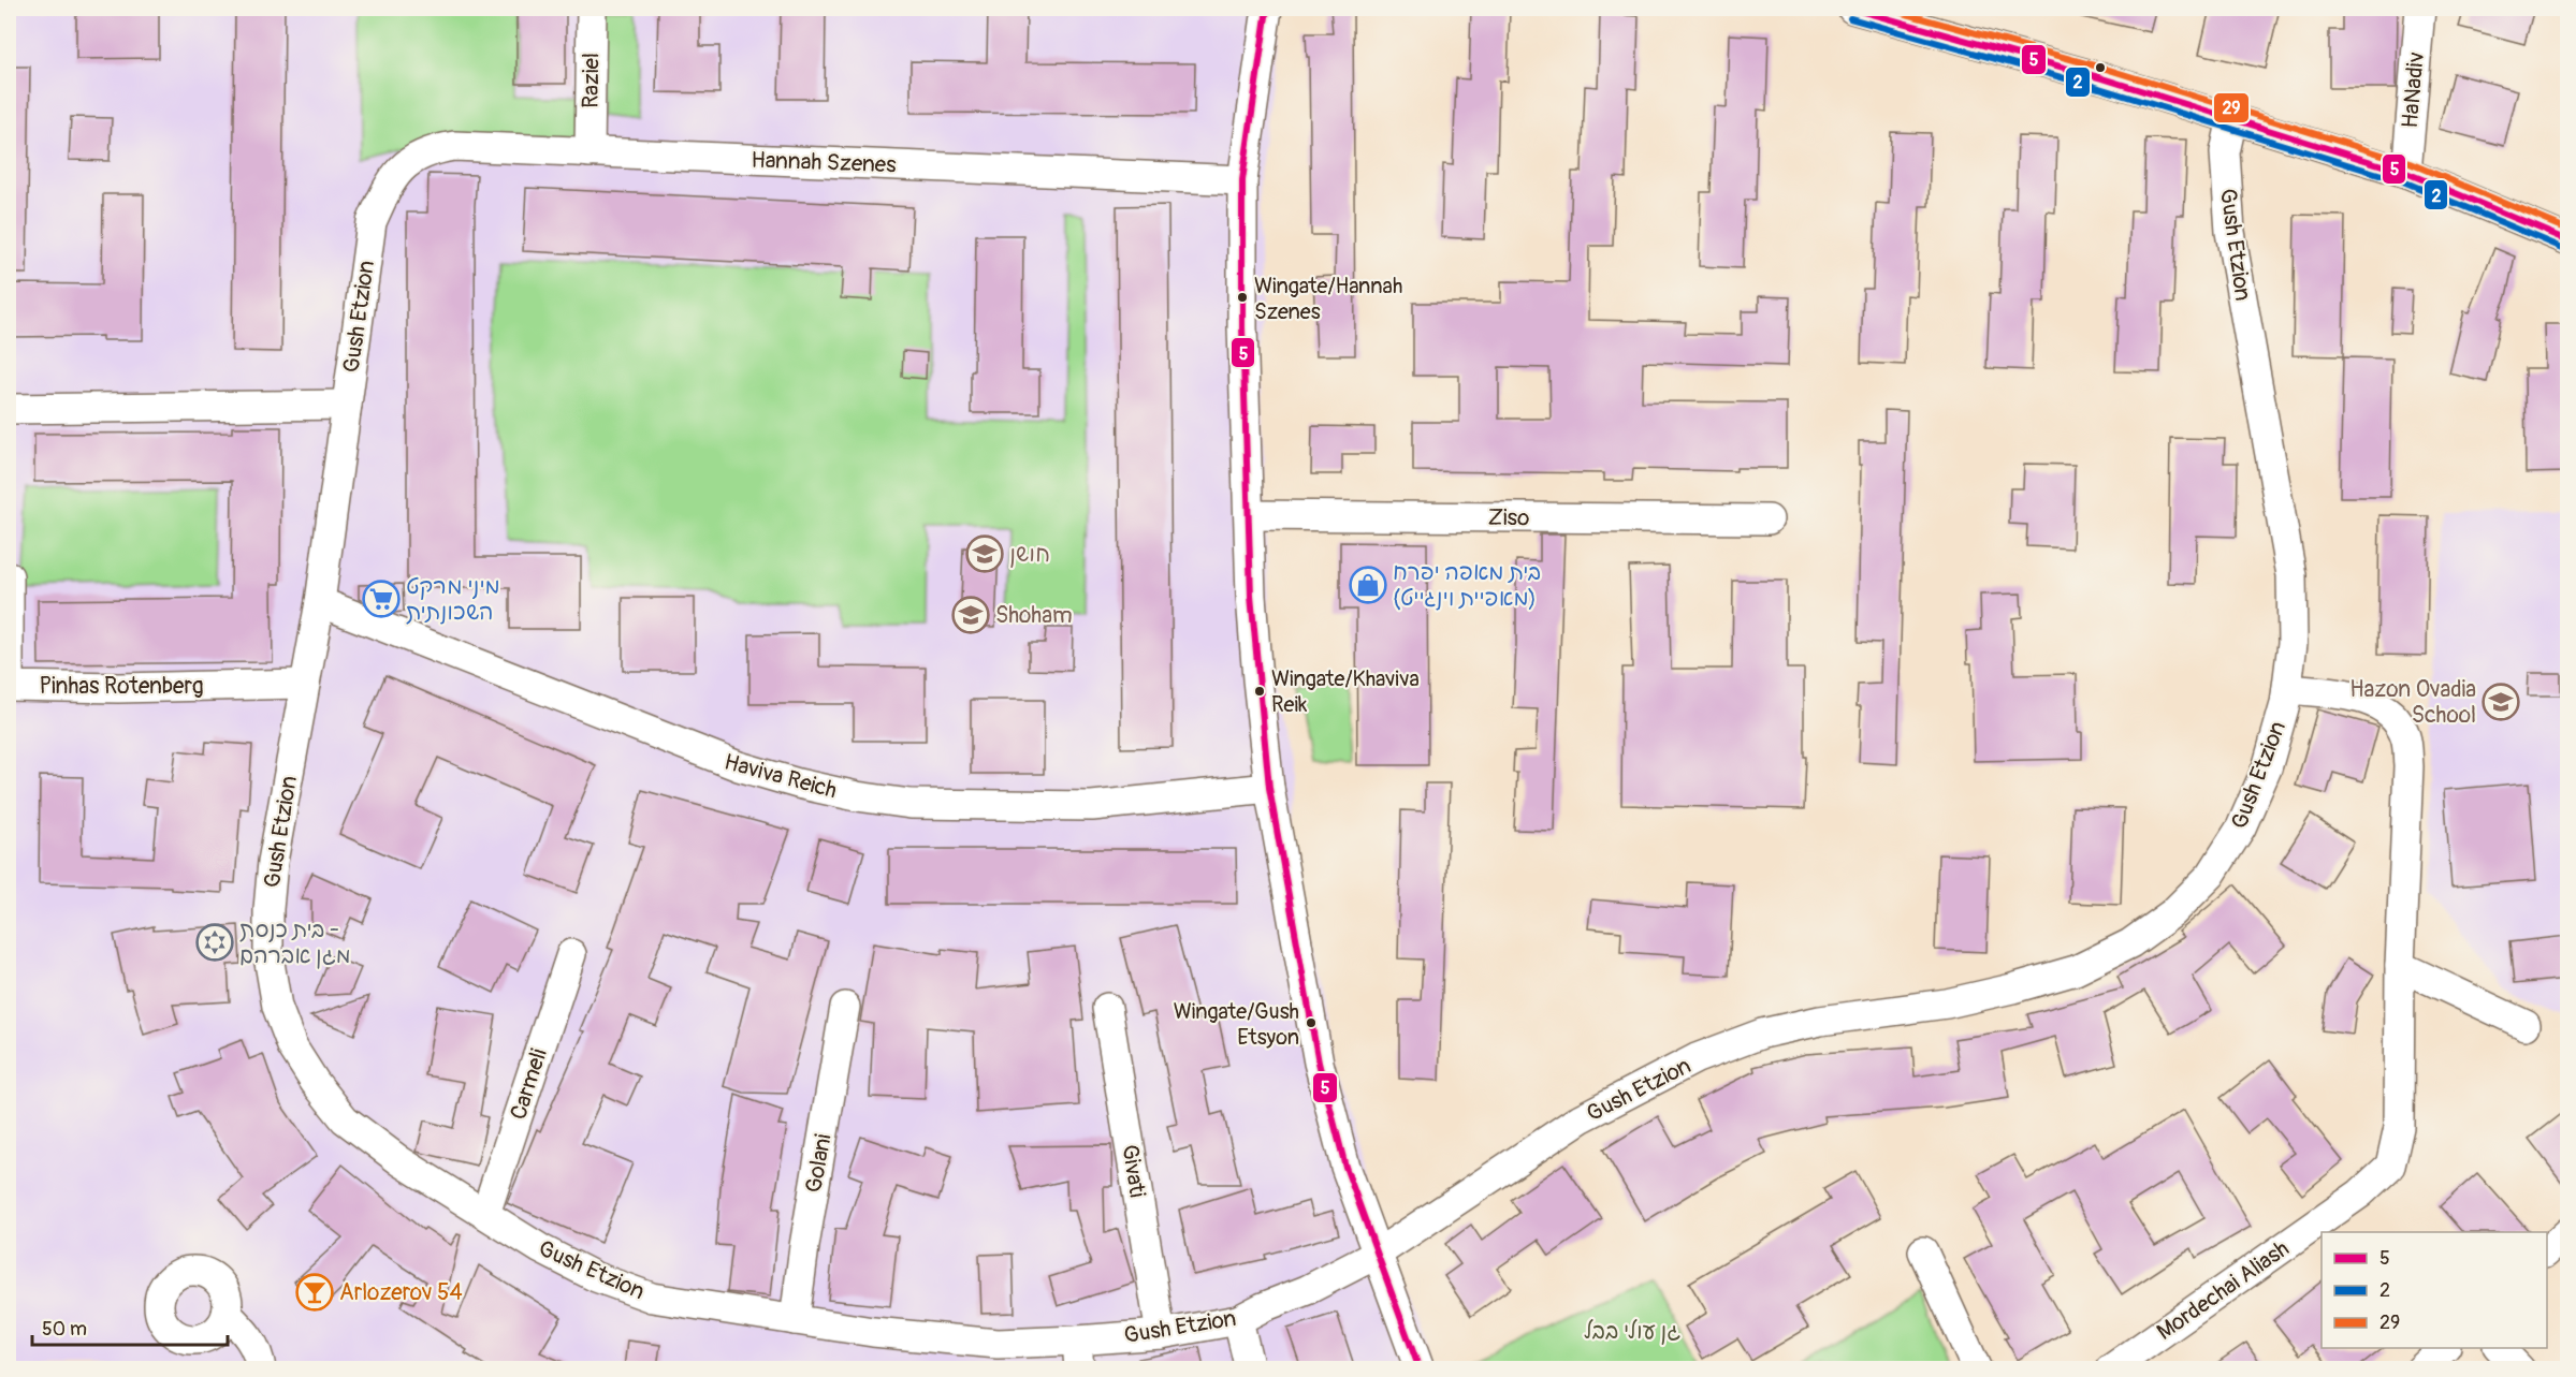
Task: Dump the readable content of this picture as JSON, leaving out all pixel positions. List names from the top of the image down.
{
  "streets": {
    "street": [
      "Raziel",
      "HaNadiv",
      "Hannah Szenes",
      "Gush Etzion",
      "Ziso",
      "Pinhas Rotenberg",
      "Haviva Reich",
      "Carmeli",
      "Golani",
      "Givati",
      "Mordechai Aliash"
    ]
  },
  "crossings": [
    ["Raziel", "Hannah Szenes"],
    ["Hannah Szenes", "Gush Etzion"],
    ["Gush Etzion", "Pinhas Rotenberg"],
    ["Gush Etzion", "Haviva Reich"],
    ["Gush Etzion", "Carmeli"],
    ["Gush Etzion", "Golani"],
    ["Gush Etzion", "Givati"],
    ["Gush Etzion", "Mordechai Aliash"]
  ],
  "parks": ["גן עולי בבל"],
  "places": {
    "other": ["Wingate/Hannah Szenes", "Wingate/Khaviva Reik", "Wingate/Gush Etsyon"],
    "school or university": ["חושן", "Shoham", "Hazon Ovadia School"],
    "shop": ["בית מאפה יפרח (מאפיית וינגייט)"],
    "supermarket": ["מיני מרקט השכונתית"],
    "synagogue": ["בית כנסת - מגן אברהם"],
    "bar": ["Arlozerov 54"]
  },
  "lines": ["transit line 5", "transit line 29", "transit line 2"],
  "legend": ["5", "2", "29"],
  "scale_bar": "50 m"
}
